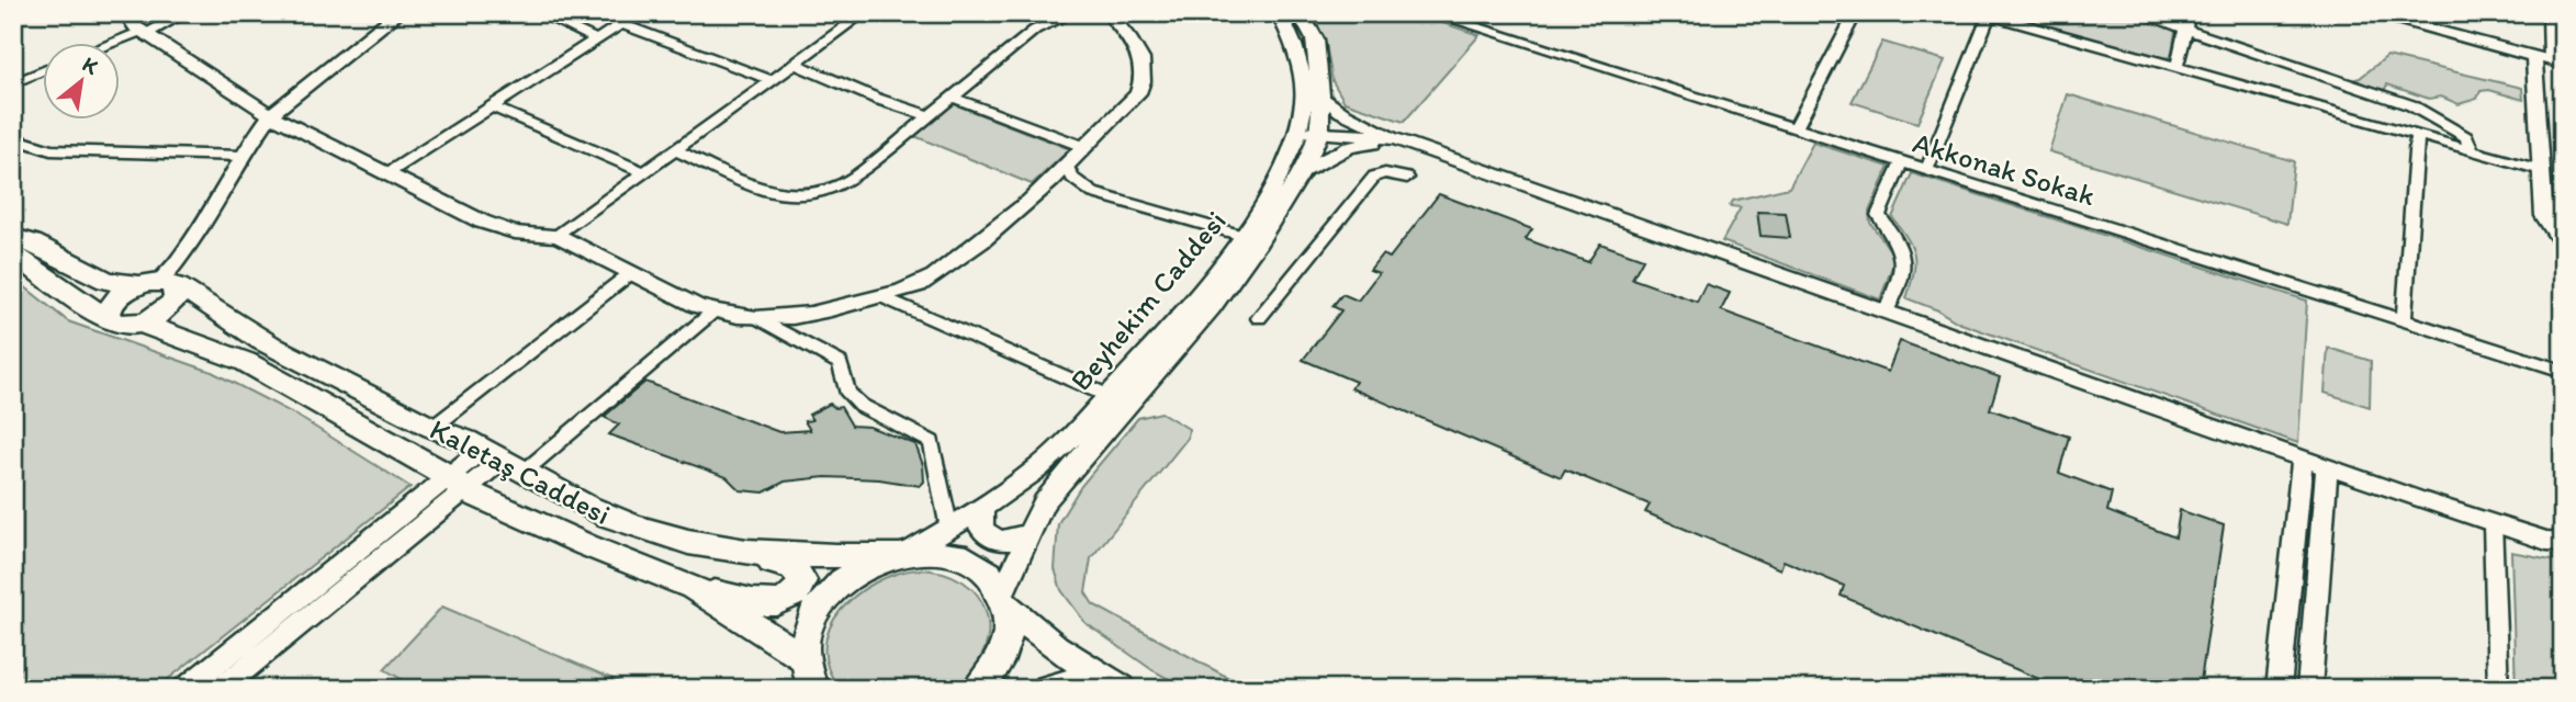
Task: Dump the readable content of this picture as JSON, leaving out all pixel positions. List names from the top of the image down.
{
  "streets": {
    "main road": ["Beyhekim Caddesi", "Kaletaş Caddesi"],
    "street": ["Akkonak Sokak"]
  },
  "crossings": [
    ["Beyhekim Caddesi", "Kaletaş Caddesi"]
  ],
  "north": "top right"
}
